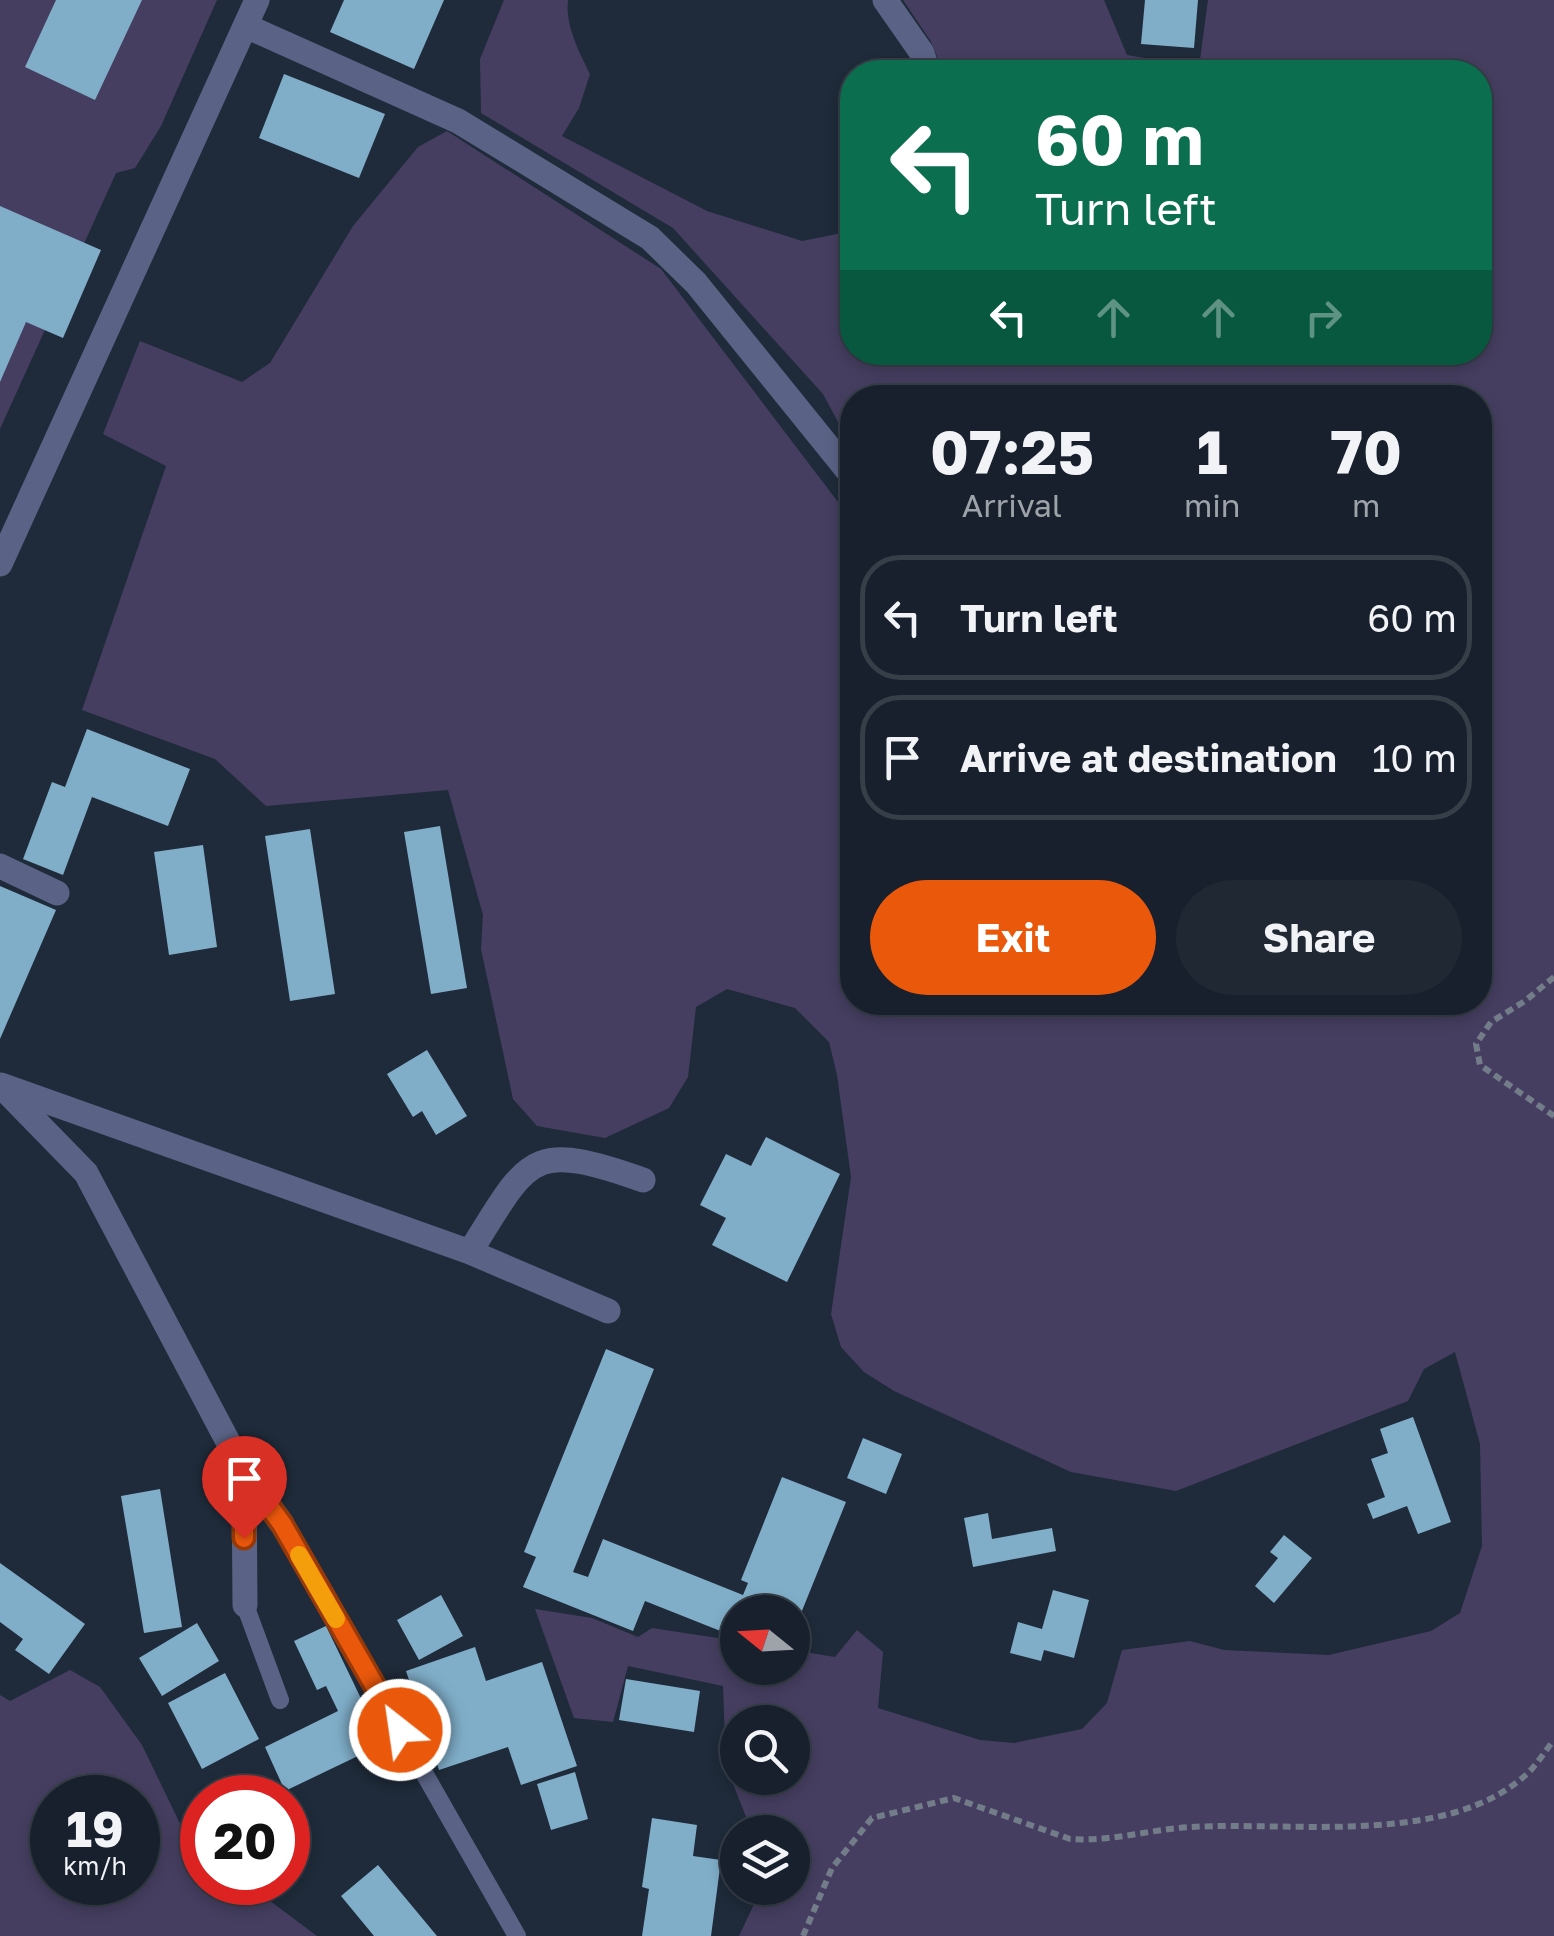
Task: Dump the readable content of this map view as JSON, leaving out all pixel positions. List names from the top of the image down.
{
  "north": "left",
  "page": {
    "turn": ["60 m", "Turn left"],
    "eta": [
      "07:25",
      "Arrival",
      "1",
      "min",
      "70",
      "m"
    ],
    "list": [
      {
        "name": "Turn left",
        "value": "60 m"
      },
      {
        "name": "Arrive at destination",
        "value": "10 m"
      }
    ],
    "buttons": ["Exit", "Share"],
    "speed": "19 km/h",
    "limit": "20"
  }
}
